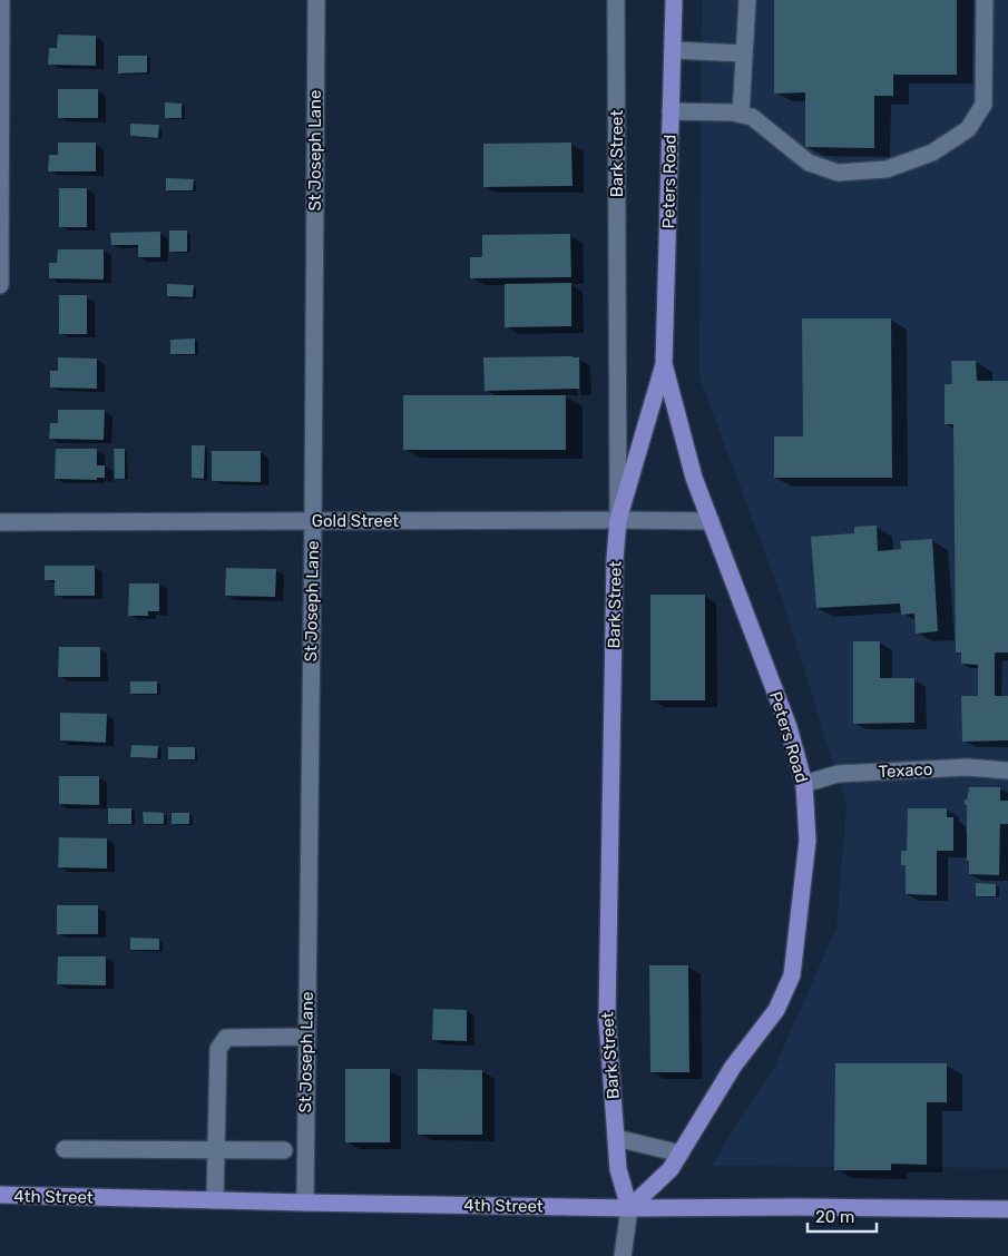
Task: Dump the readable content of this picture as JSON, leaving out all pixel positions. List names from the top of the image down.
{
  "streets": {
    "main road": ["Bark Street", "Peters Road", "4th Street"],
    "street": ["St Joseph Lane", "Gold Street", "Texaco"]
  },
  "crossings": [
    ["St Joseph Lane", "Gold Street"],
    ["St Joseph Lane", "4th Street"],
    ["Bark Street", "Peters Road"],
    ["Bark Street", "Gold Street"],
    ["Bark Street", "4th Street"],
    ["Peters Road", "Gold Street"],
    ["Peters Road", "Texaco"],
    ["Peters Road", "4th Street"]
  ],
  "scale_bar": "20 m"
}
